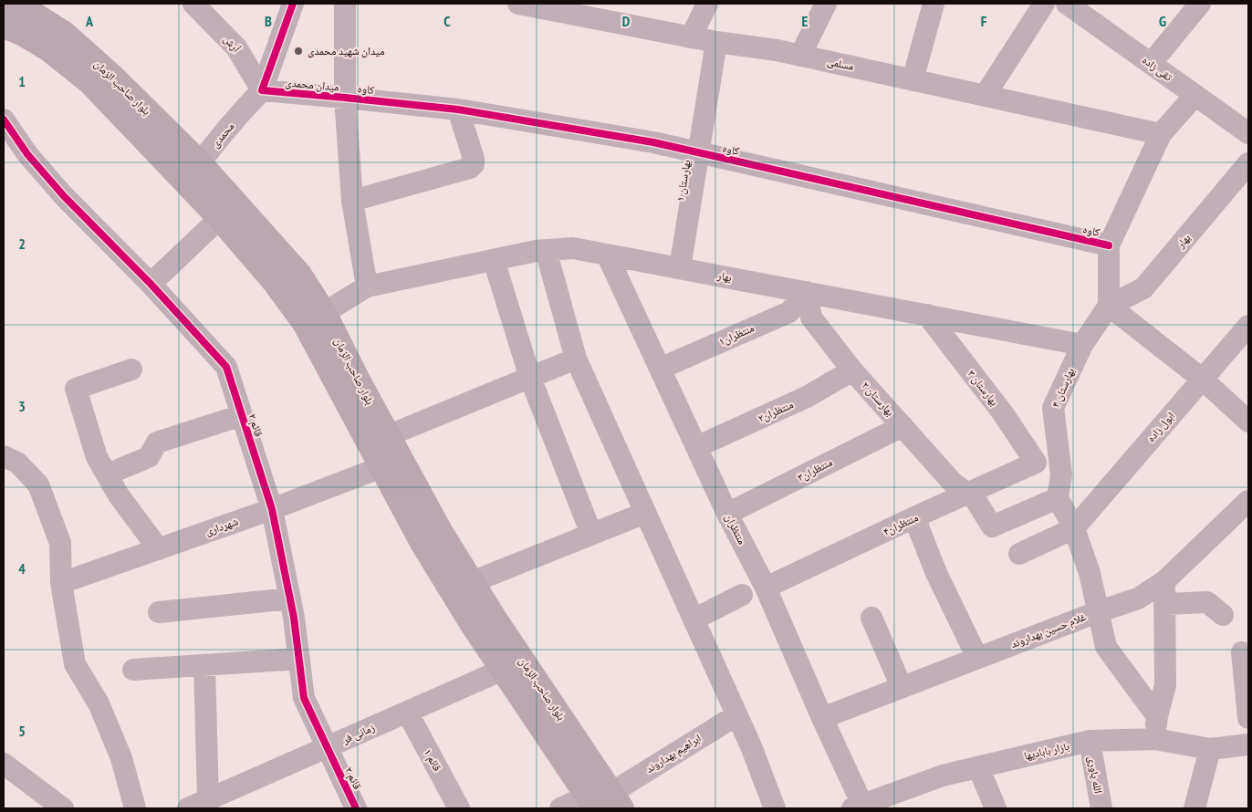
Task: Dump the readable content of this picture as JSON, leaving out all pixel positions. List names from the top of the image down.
{
  "streets": {
    "main road": ["بلوار صاحب الزمان"],
    "street": [
      "آرش",
      "مسلمی",
      "تقی زاده",
      "میدان محمدی",
      "کاوه",
      "محمدی",
      "بهارستان ۱",
      "بهار",
      "منتظران۱",
      "بهارستان ۳",
      "بهارستان ۴",
      "بهارستان ۲",
      "منتظران۲",
      "قائم ۲",
      "ابول زاده",
      "منتظران۳",
      "منتظران۴",
      "شهرداری",
      "منتظران",
      "غلام حسین بهداروند",
      "زمانی فر",
      "بازار بابادیها",
      "ابراهیم بهداروند",
      "قائم ۱",
      "الله یاوری"
    ]
  },
  "crossings": [
    ["آرش", "میدان محمدی"],
    ["آرش", "محمدی"],
    ["مسلمی", "بهارستان ۱"],
    ["میدان محمدی", "کاوه"],
    ["میدان محمدی", "محمدی"],
    ["بلوار صاحب الزمان", "محمدی"],
    ["بلوار صاحب الزمان", "بهار"],
    ["بلوار صاحب الزمان", "شهرداری"],
    ["بلوار صاحب الزمان", "زمانی فر"],
    ["بلوار صاحب الزمان", "ابراهیم بهداروند"],
    ["کاوه", "بهارستان ۱"],
    ["بهارستان ۱", "بهار"],
    ["بهار", "منتظران۱"],
    ["بهار", "بهارستان ۳"],
    ["بهار", "بهارستان ۴"],
    ["بهار", "بهارستان ۲"],
    ["بهار", "منتظران"],
    ["منتظران۱", "بهارستان ۲"],
    ["منتظران۱", "منتظران"],
    ["بهارستان ۳", "منتظران۴"],
    ["بهارستان ۴", "بهارستان ۲"],
    ["بهارستان ۲", "منتظران۲"],
    ["بهارستان ۲", "منتظران۳"],
    ["بهارستان ۲", "منتظران۴"],
    ["منتظران۲", "منتظران"],
    ["قائم ۲", "شهرداری"],
    ["قائم ۲", "زمانی فر"],
    ["منتظران۳", "منتظران"],
    ["منتظران۴", "منتظران"],
    ["منتظران", "غلام حسین بهداروند"],
    ["منتظران", "بازار بابادیها"],
    ["زمانی فر", "قائم ۱"],
    ["بازار بابادیها", "الله یاوری"]
  ],
  "places": ["میدان شهید محمدی"],
  "grid": {
    "columns": [
      "A",
      "B",
      "C",
      "D",
      "E",
      "F",
      "G"
    ],
    "rows": [
      "1",
      "2",
      "3",
      "4",
      "5"
    ]
  }
}
